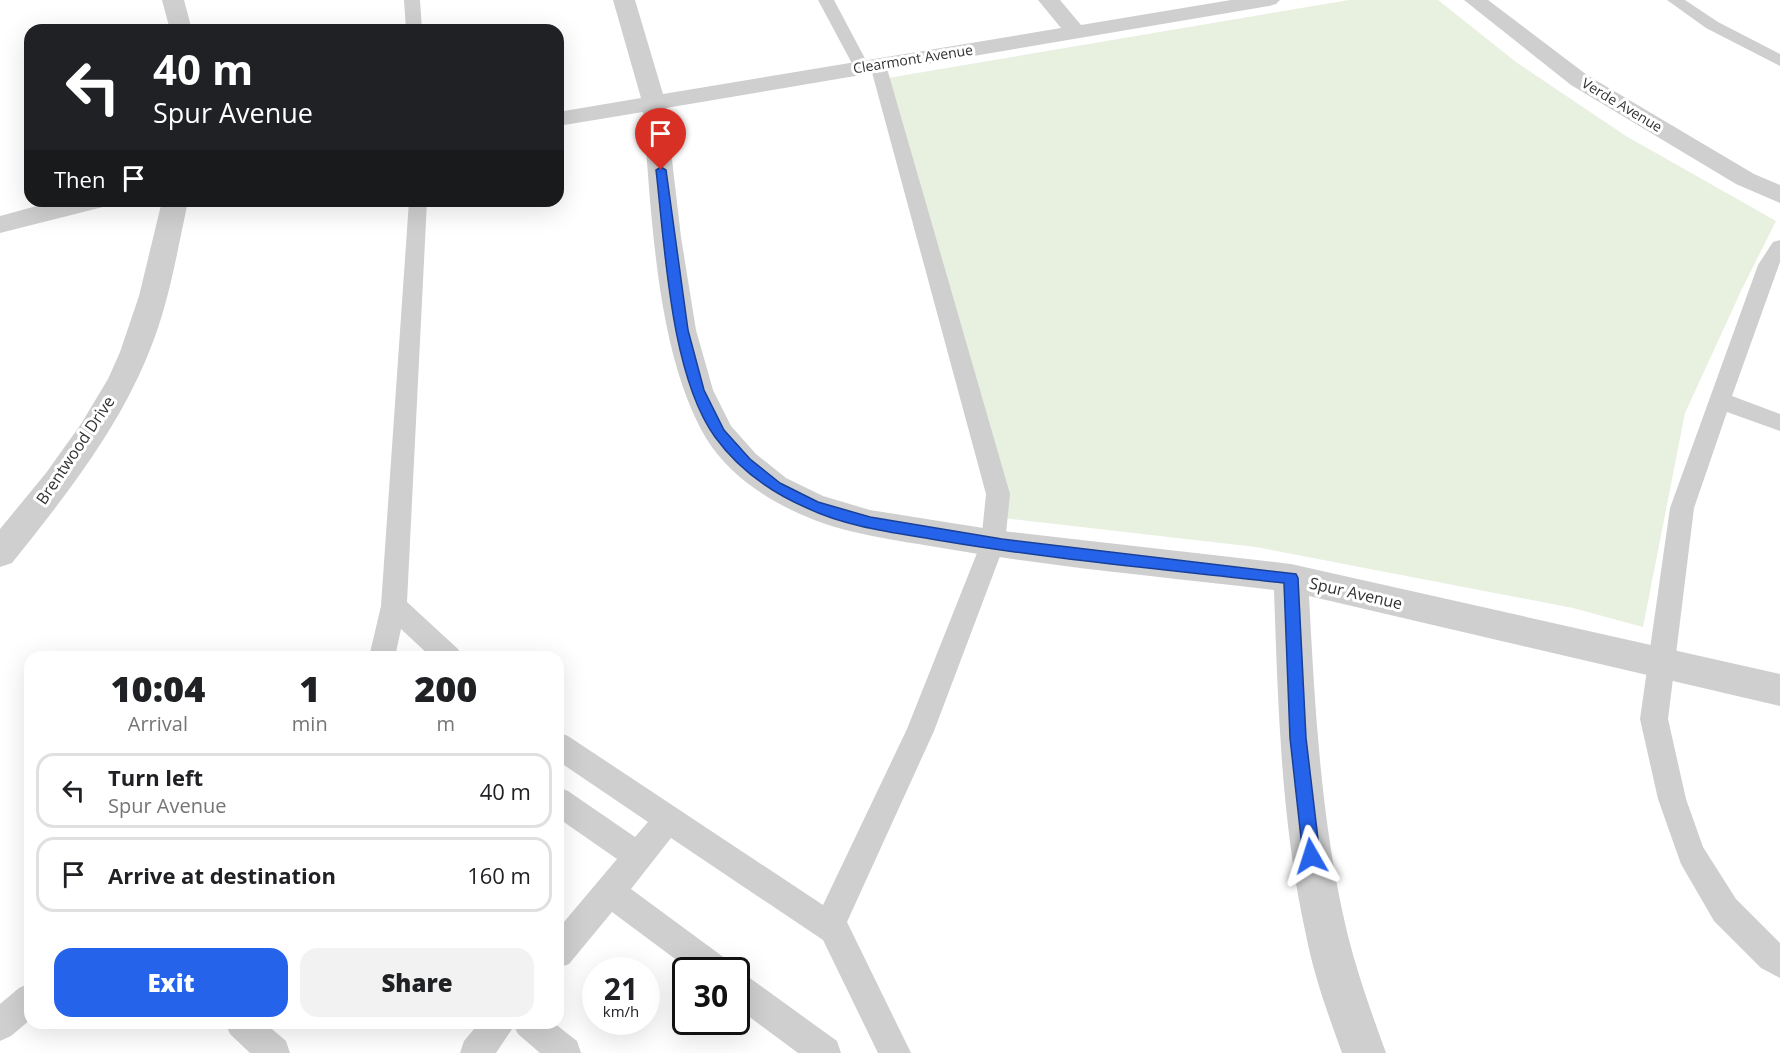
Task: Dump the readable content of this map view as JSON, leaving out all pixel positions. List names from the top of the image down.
{
  "streets": {
    "street": [
      "Clearmont Avenue",
      "Verde Avenue",
      "Brentwood Drive",
      "Spur Avenue"
    ]
  },
  "crossings": [
    ["Clearmont Avenue", "Spur Avenue"]
  ],
  "page": {
    "turn": ["40 m", "Spur Avenue"],
    "then": "Then",
    "eta": [
      "10:04",
      "Arrival",
      "1",
      "min",
      "200",
      "m"
    ],
    "list": [
      {
        "name": "Turn left",
        "note": "Spur Avenue",
        "value": "40 m"
      },
      {
        "name": "Arrive at destination",
        "value": "160 m"
      }
    ],
    "buttons": ["Exit", "Share"],
    "speed": "21 km/h",
    "limit": "30"
  }
}
